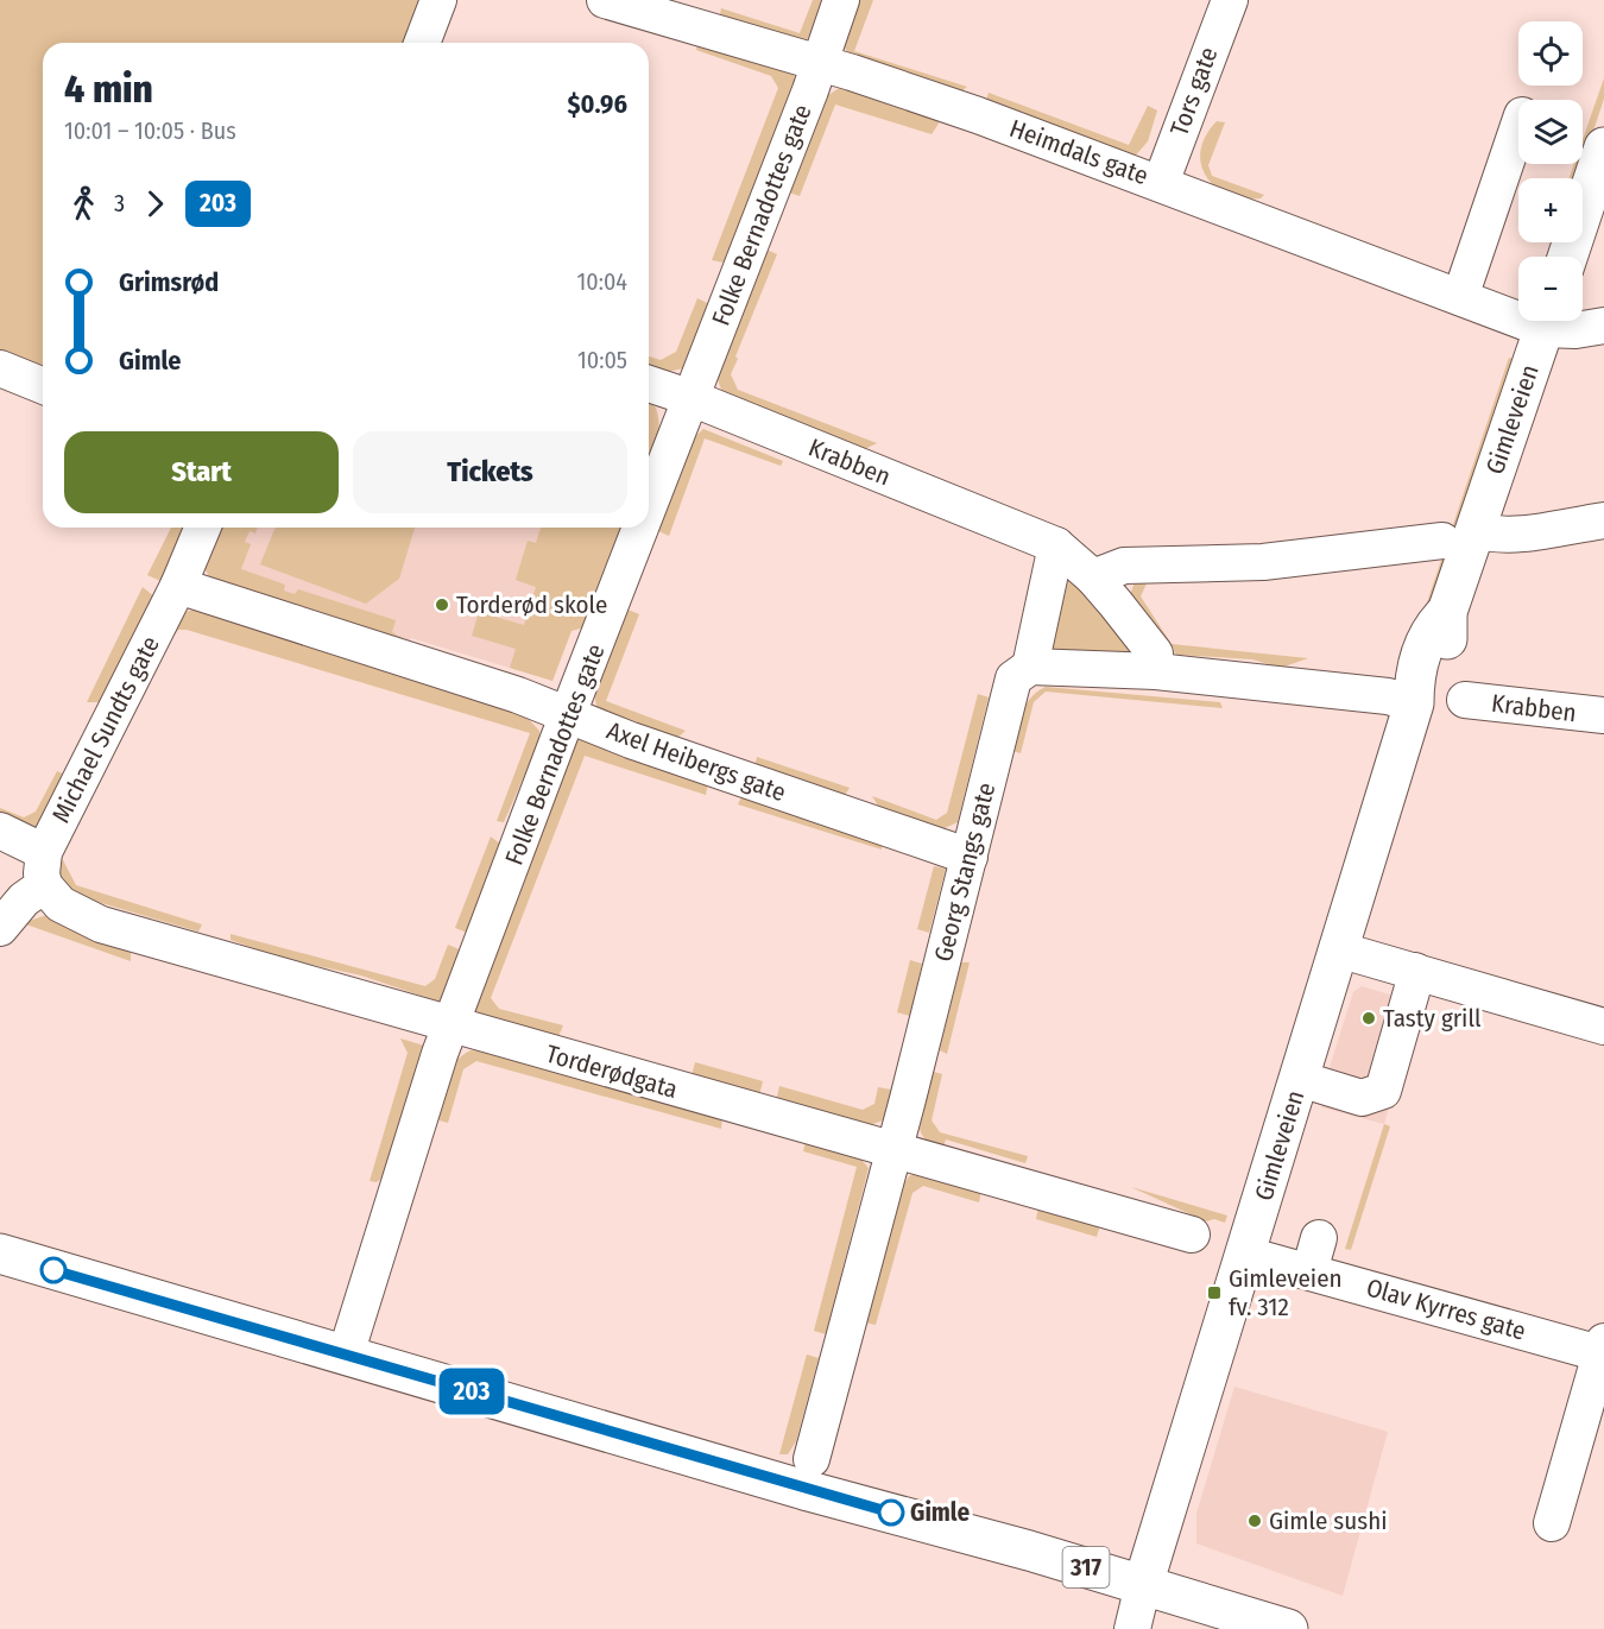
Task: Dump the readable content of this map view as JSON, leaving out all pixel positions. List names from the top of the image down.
{
  "streets": {
    "main road": ["Gimleveien", "317"],
    "street": [
      "Tors gate",
      "Heimdals gate",
      "Folke Bernadottes gate",
      "Krabben",
      "Michael Sundts gate",
      "Axel Heibergs gate",
      "Georg Stangs gate",
      "Torderødgata",
      "Olav Kyrres gate"
    ]
  },
  "crossings": [
    ["Tors gate", "Heimdals gate"],
    ["Heimdals gate", "Folke Bernadottes gate"],
    ["Folke Bernadottes gate", "Krabben"],
    ["Folke Bernadottes gate", "Axel Heibergs gate"],
    ["Folke Bernadottes gate", "Torderødgata"],
    ["Folke Bernadottes gate", "317"],
    ["Gimleveien", "Olav Kyrres gate"],
    ["Gimleveien", "317"],
    ["Michael Sundts gate", "Axel Heibergs gate"],
    ["Michael Sundts gate", "Torderødgata"],
    ["Axel Heibergs gate", "Georg Stangs gate"],
    ["Georg Stangs gate", "Torderødgata"]
  ],
  "places": {
    "other": [
      "Torderød skole",
      "Tasty grill",
      "Gimle",
      "Gimle sushi"
    ],
    "transit": ["Gimleveien fv. 312"]
  },
  "lines": ["bus line 203"],
  "page": {
    "on_map": "203",
    "map_buttons": ["+", "−"],
    "heading": ["4 min", "10:01 – 10:05 · Bus", "$0.96"],
    "legs": ["3", "203"],
    "list": [
      {
        "name": "Grimsrød",
        "value": "10:04"
      },
      {
        "name": "Gimle",
        "value": "10:05"
      }
    ],
    "buttons": ["Start", "Tickets"]
  }
}
